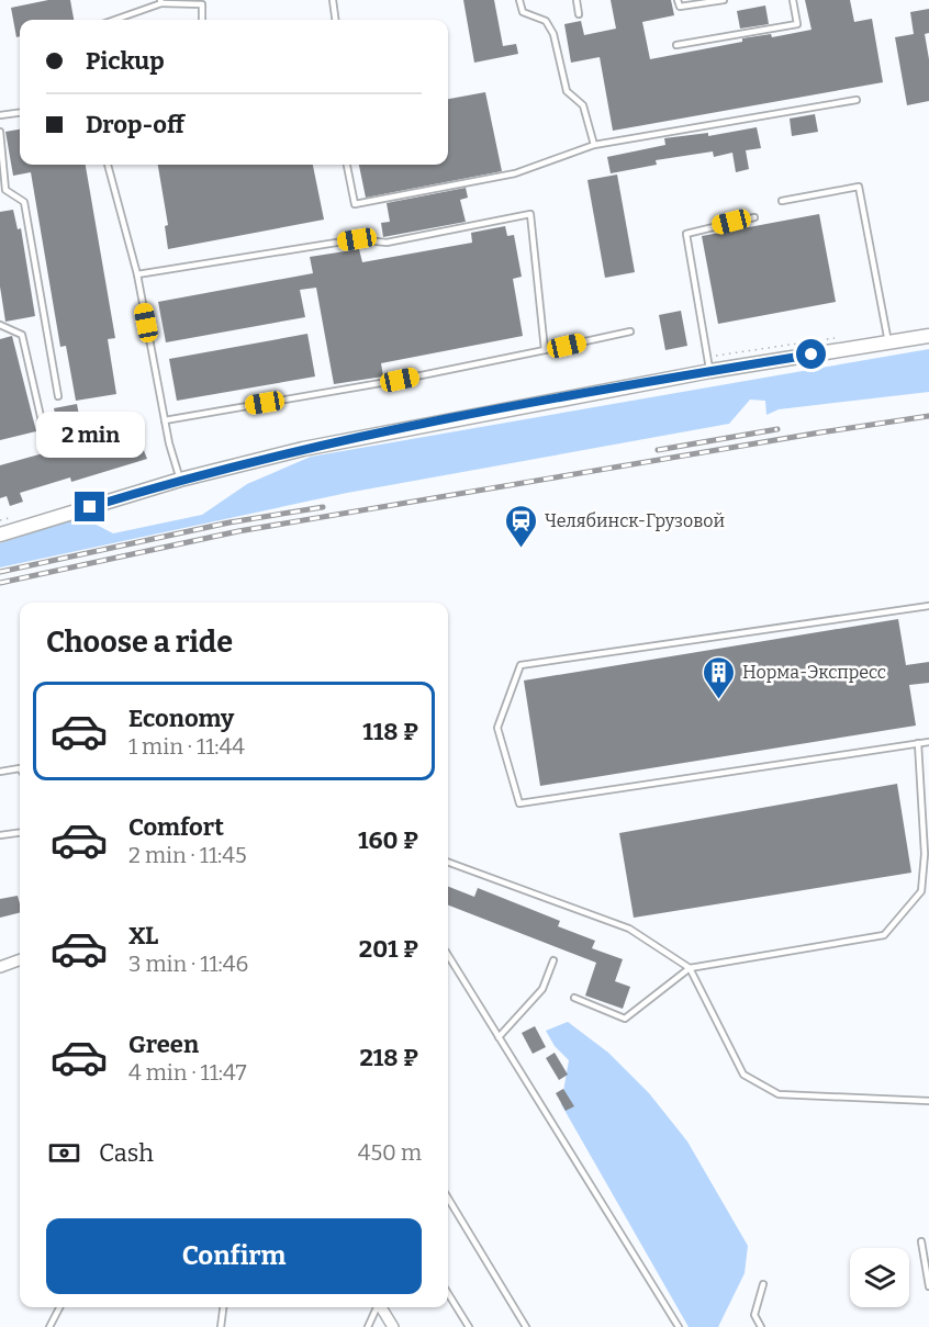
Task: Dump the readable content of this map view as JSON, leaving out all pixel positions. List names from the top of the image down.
{
  "places": {
    "station": ["Челябинск-Грузовой"],
    "building": ["Норма-Экспресс"]
  },
  "page": {
    "banner": ["Pickup", "Drop-off"],
    "bubble": "2 min",
    "heading": "Choose a ride",
    "list": [
      {
        "name": "Economy",
        "note": "1 min · 11:44",
        "value": "118 ₽"
      },
      {
        "name": "Comfort",
        "note": "2 min · 11:45",
        "value": "160 ₽"
      },
      {
        "name": "XL",
        "note": "3 min · 11:46",
        "value": "201 ₽"
      },
      {
        "name": "Green",
        "note": "4 min · 11:47",
        "value": "218 ₽"
      }
    ],
    "pay": ["Cash", "450 m"],
    "buttons": "Confirm"
  }
}
